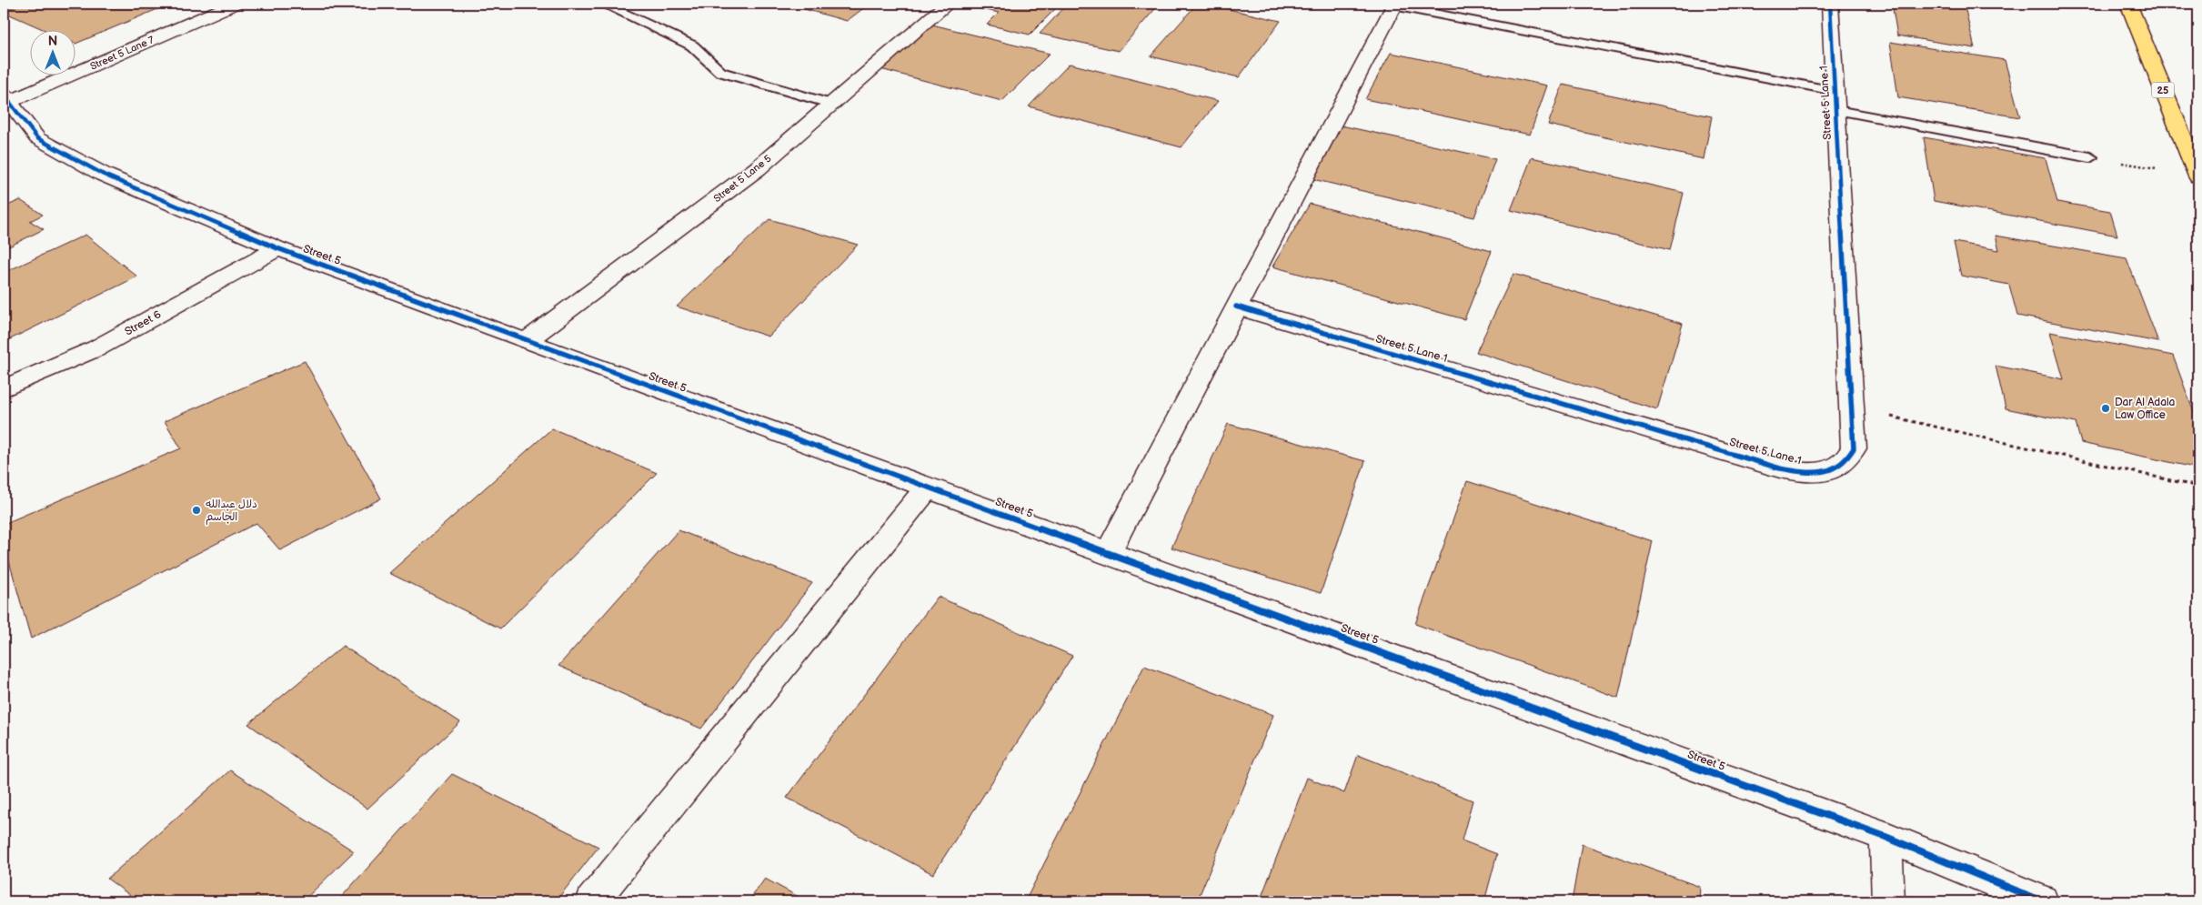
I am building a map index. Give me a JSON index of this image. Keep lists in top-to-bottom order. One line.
{"streets":{"main road":["25"],"street":["Street 5 Lane 7","Street 5 Lane 1","Street 5 Lane 5","Street 5","Street 6"]},"crossings":[["Street 5 Lane 7","Street 5"],["Street 5 Lane 5","Street 5"],["Street 5","Street 6"]],"places":["Dar Al Adala Law Office","دلال عبدالله الجاسم"],"north":"top"}
